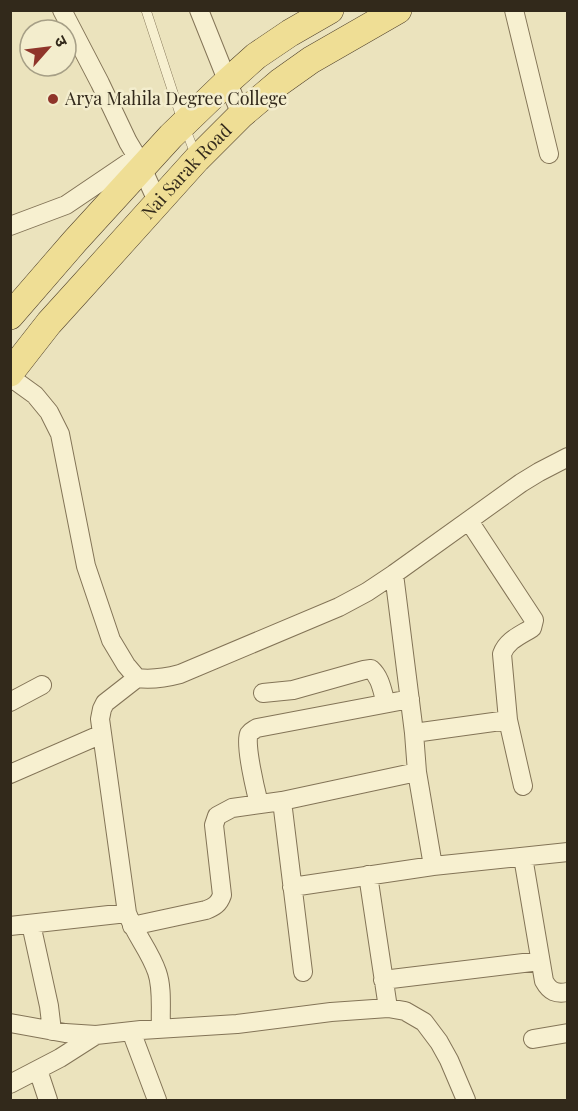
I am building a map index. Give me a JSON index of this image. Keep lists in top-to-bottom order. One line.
{"streets":{"main road":["Nai Sarak Road"]},"places":["Arya Mahila Degree College"],"north":"top right"}
